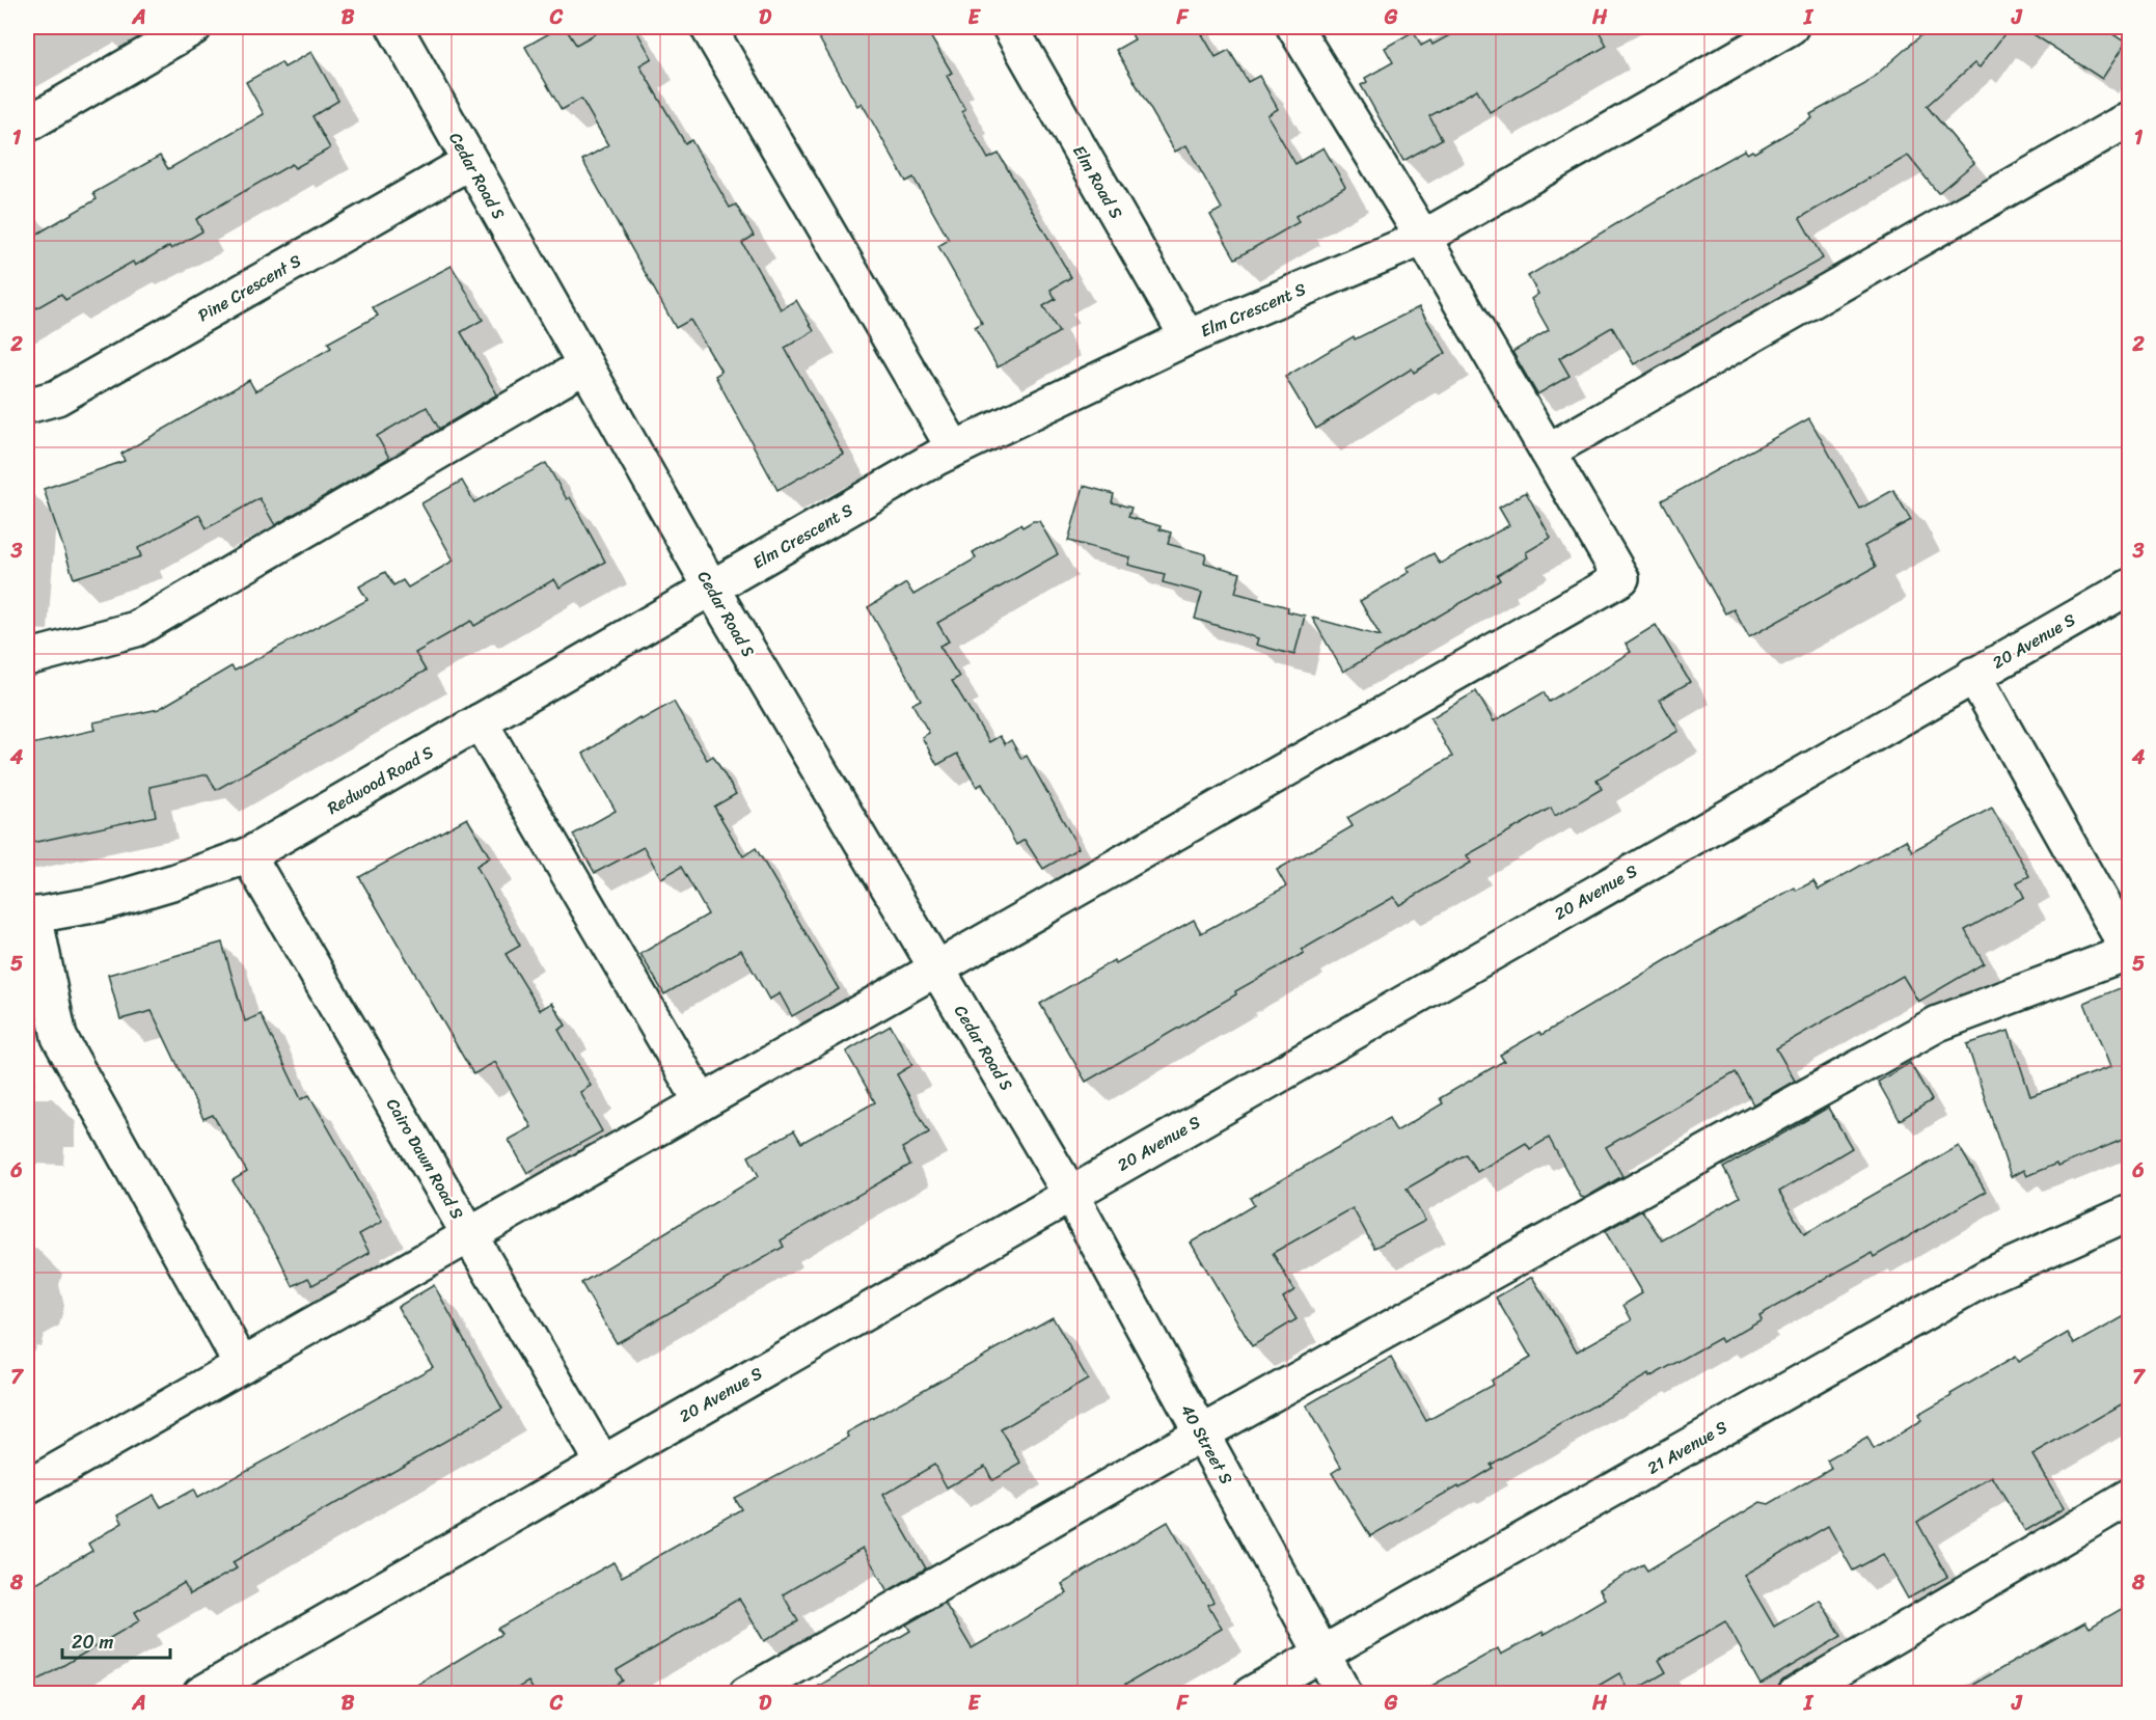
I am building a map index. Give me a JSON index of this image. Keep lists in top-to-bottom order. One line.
{"streets":{"street":["Cedar Road S","Elm Road S","Pine Crescent S","Elm Crescent S","20 Avenue S","Redwood Road S","Cairo Dawn Road S","40 Street S","21 Avenue S"]},"crossings":[["Cedar Road S","Pine Crescent S"],["Cedar Road S","Elm Crescent S"],["Cedar Road S","20 Avenue S"],["Cedar Road S","Redwood Road S"],["Cedar Road S","40 Street S"],["Elm Road S","Elm Crescent S"],["Elm Crescent S","Redwood Road S"],["20 Avenue S","Cairo Dawn Road S"],["20 Avenue S","40 Street S"],["Redwood Road S","Cairo Dawn Road S"],["40 Street S","21 Avenue S"]],"scale_bar":"20 m","grid":{"columns":["A","B","C","D","E","F","G","H","I","J"],"rows":["1","2","3","4","5","6","7","8"]}}
